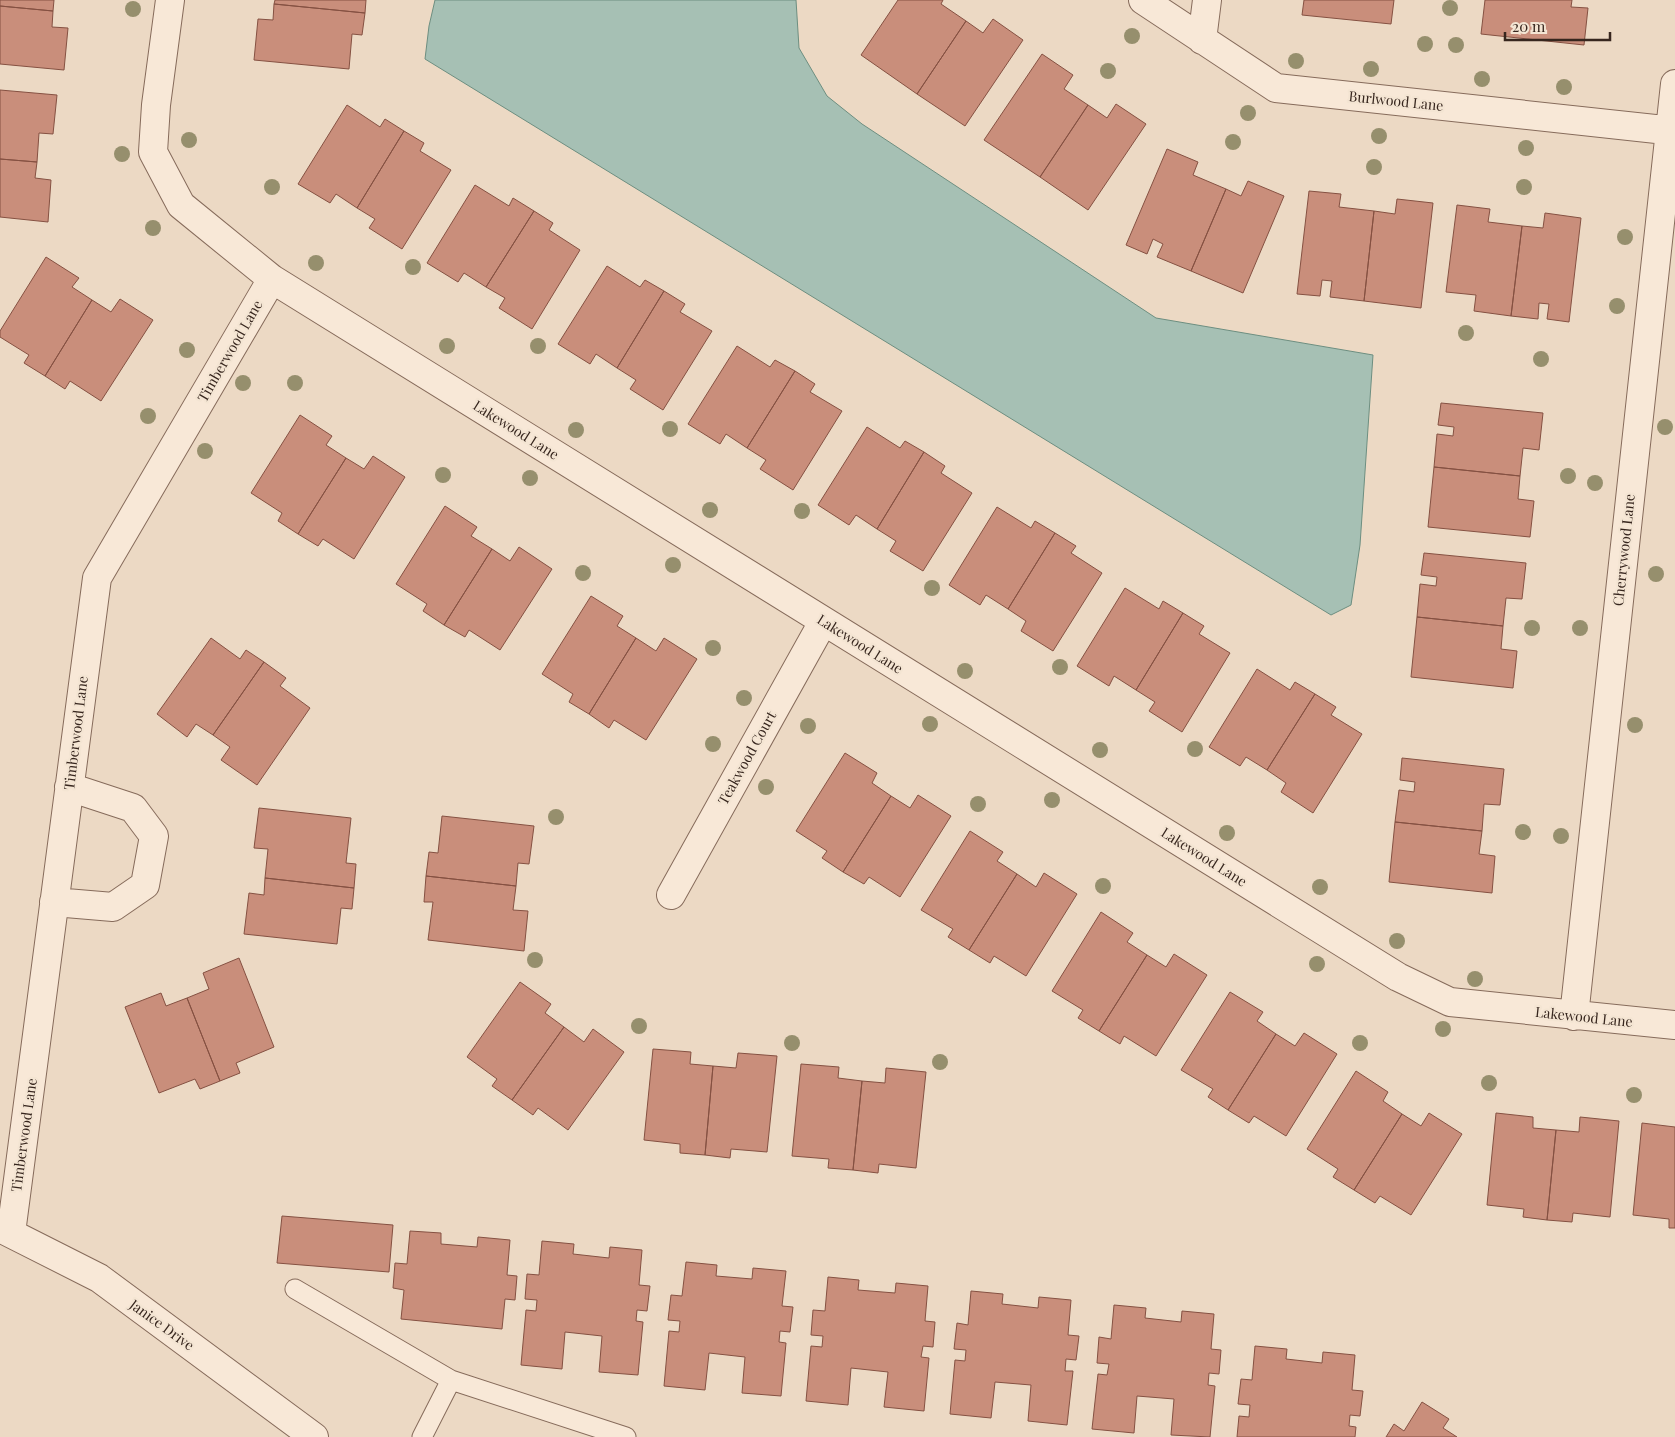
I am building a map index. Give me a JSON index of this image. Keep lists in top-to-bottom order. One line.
{"streets":{"street":["Burlwood Lane","Timberwood Lane","Lakewood Lane","Cherrywood Lane","Teakwood Court","Janice Drive"]},"crossings":[["Burlwood Lane","Cherrywood Lane"],["Timberwood Lane","Lakewood Lane"],["Timberwood Lane","Janice Drive"],["Lakewood Lane","Cherrywood Lane"],["Lakewood Lane","Teakwood Court"]],"scale_bar":"20 m"}
